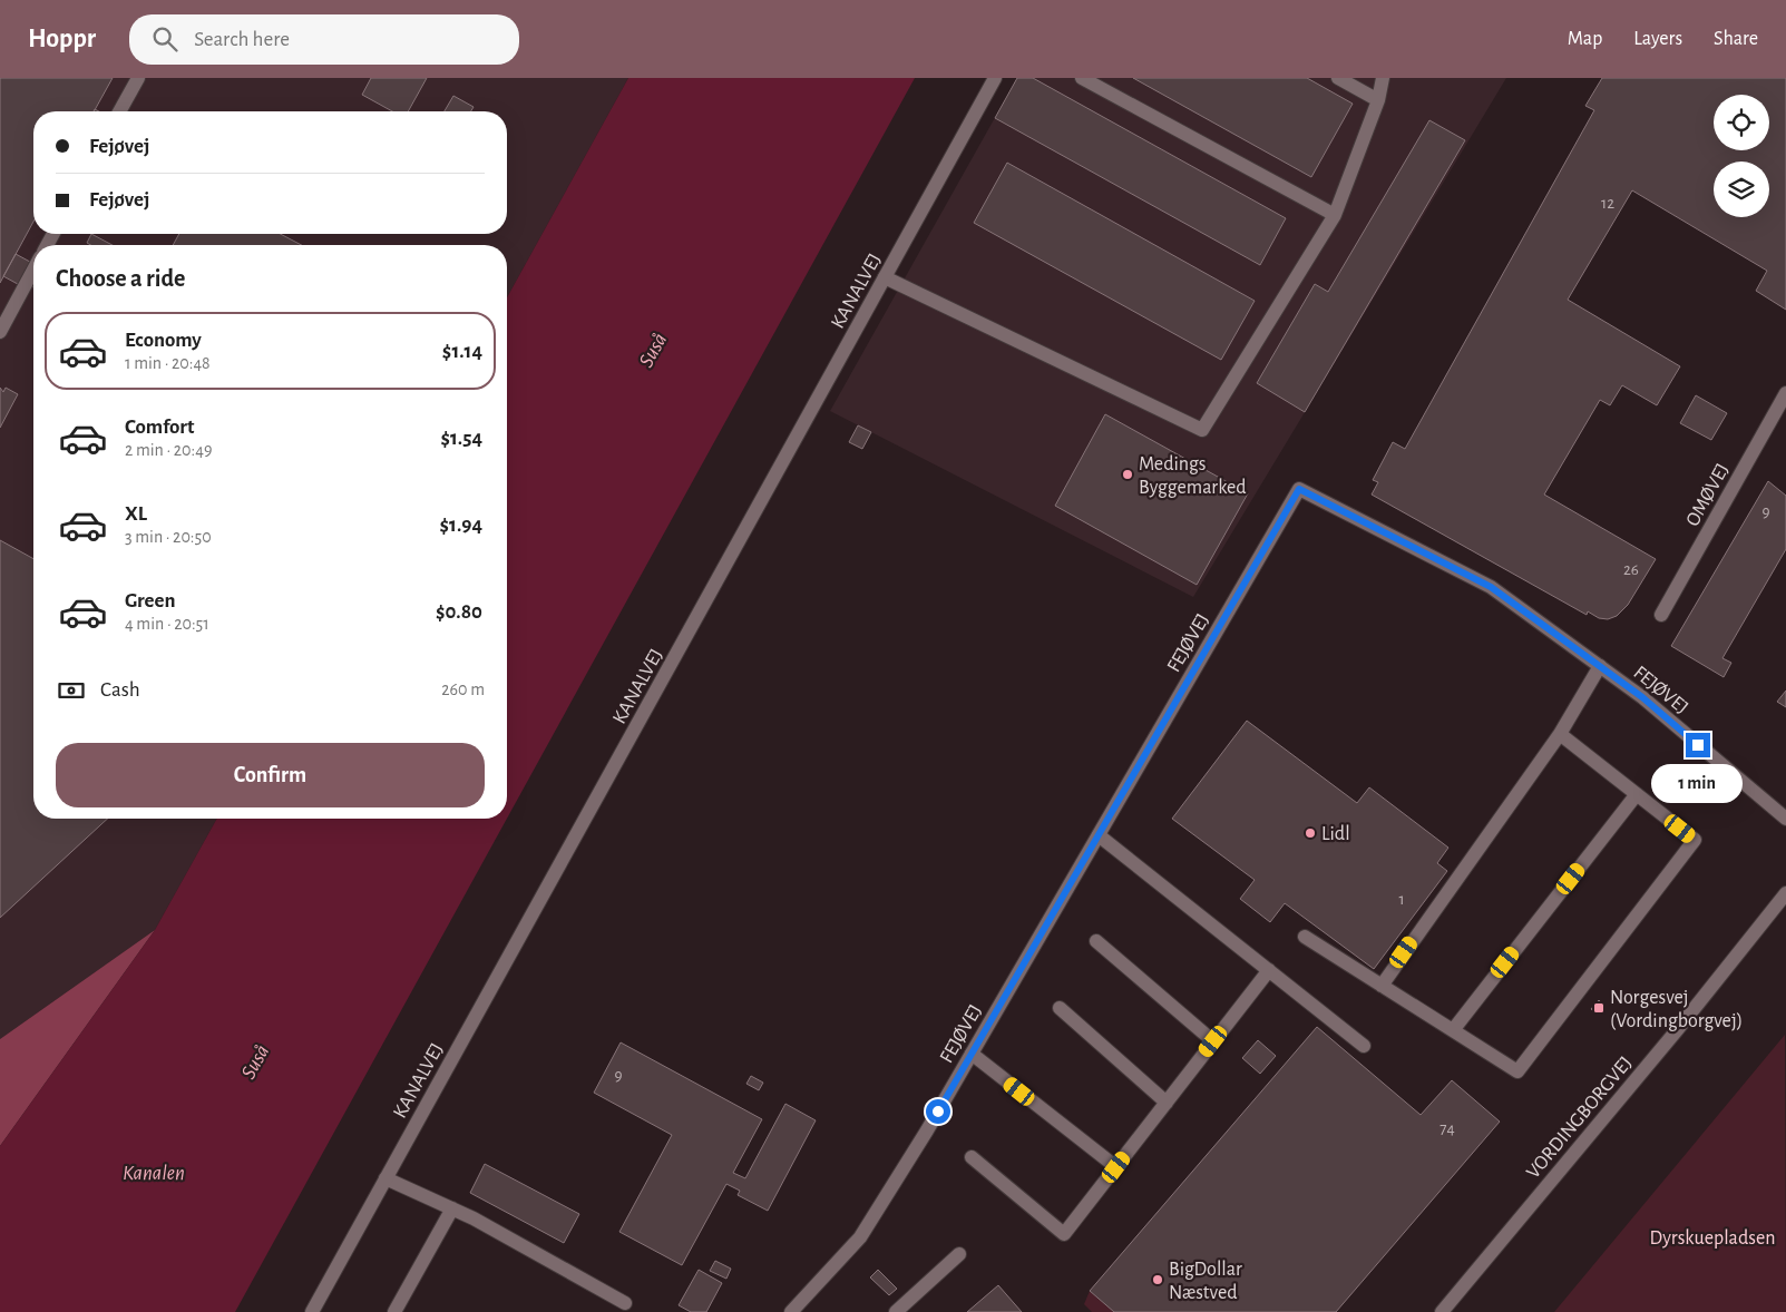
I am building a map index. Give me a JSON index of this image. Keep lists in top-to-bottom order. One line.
{"streets":{"street":["KANALVEJ","OMØVEJ","FEJØVEJ","VORDINGBORGVEJ"]},"water":["Suså","Kanalen"],"parks":["Dyrskuepladsen"],"places":{"other":["Medings Byggemarked","Lidl","BigDollar Næstved"],"transit":["Norgesvej (Vordingborgvej)"]},"house_numbers":["12","9","26","1","9","74"],"page":{"header":"Hoppr","search":"Search here","nav":["Map","Layers","Share"],"banner":["Fejøvej","Fejøvej"],"heading":"Choose a ride","list":[{"name":"Economy","note":"1 min · 20:48","value":"$1.14"},{"name":"Comfort","note":"2 min · 20:49","value":"$1.54"},{"name":"XL","note":"3 min · 20:50","value":"$1.94"},{"name":"Green","note":"4 min · 20:51","value":"$0.80"}],"pay":["Cash","260 m"],"buttons":"Confirm","bubble":"1 min"}}
